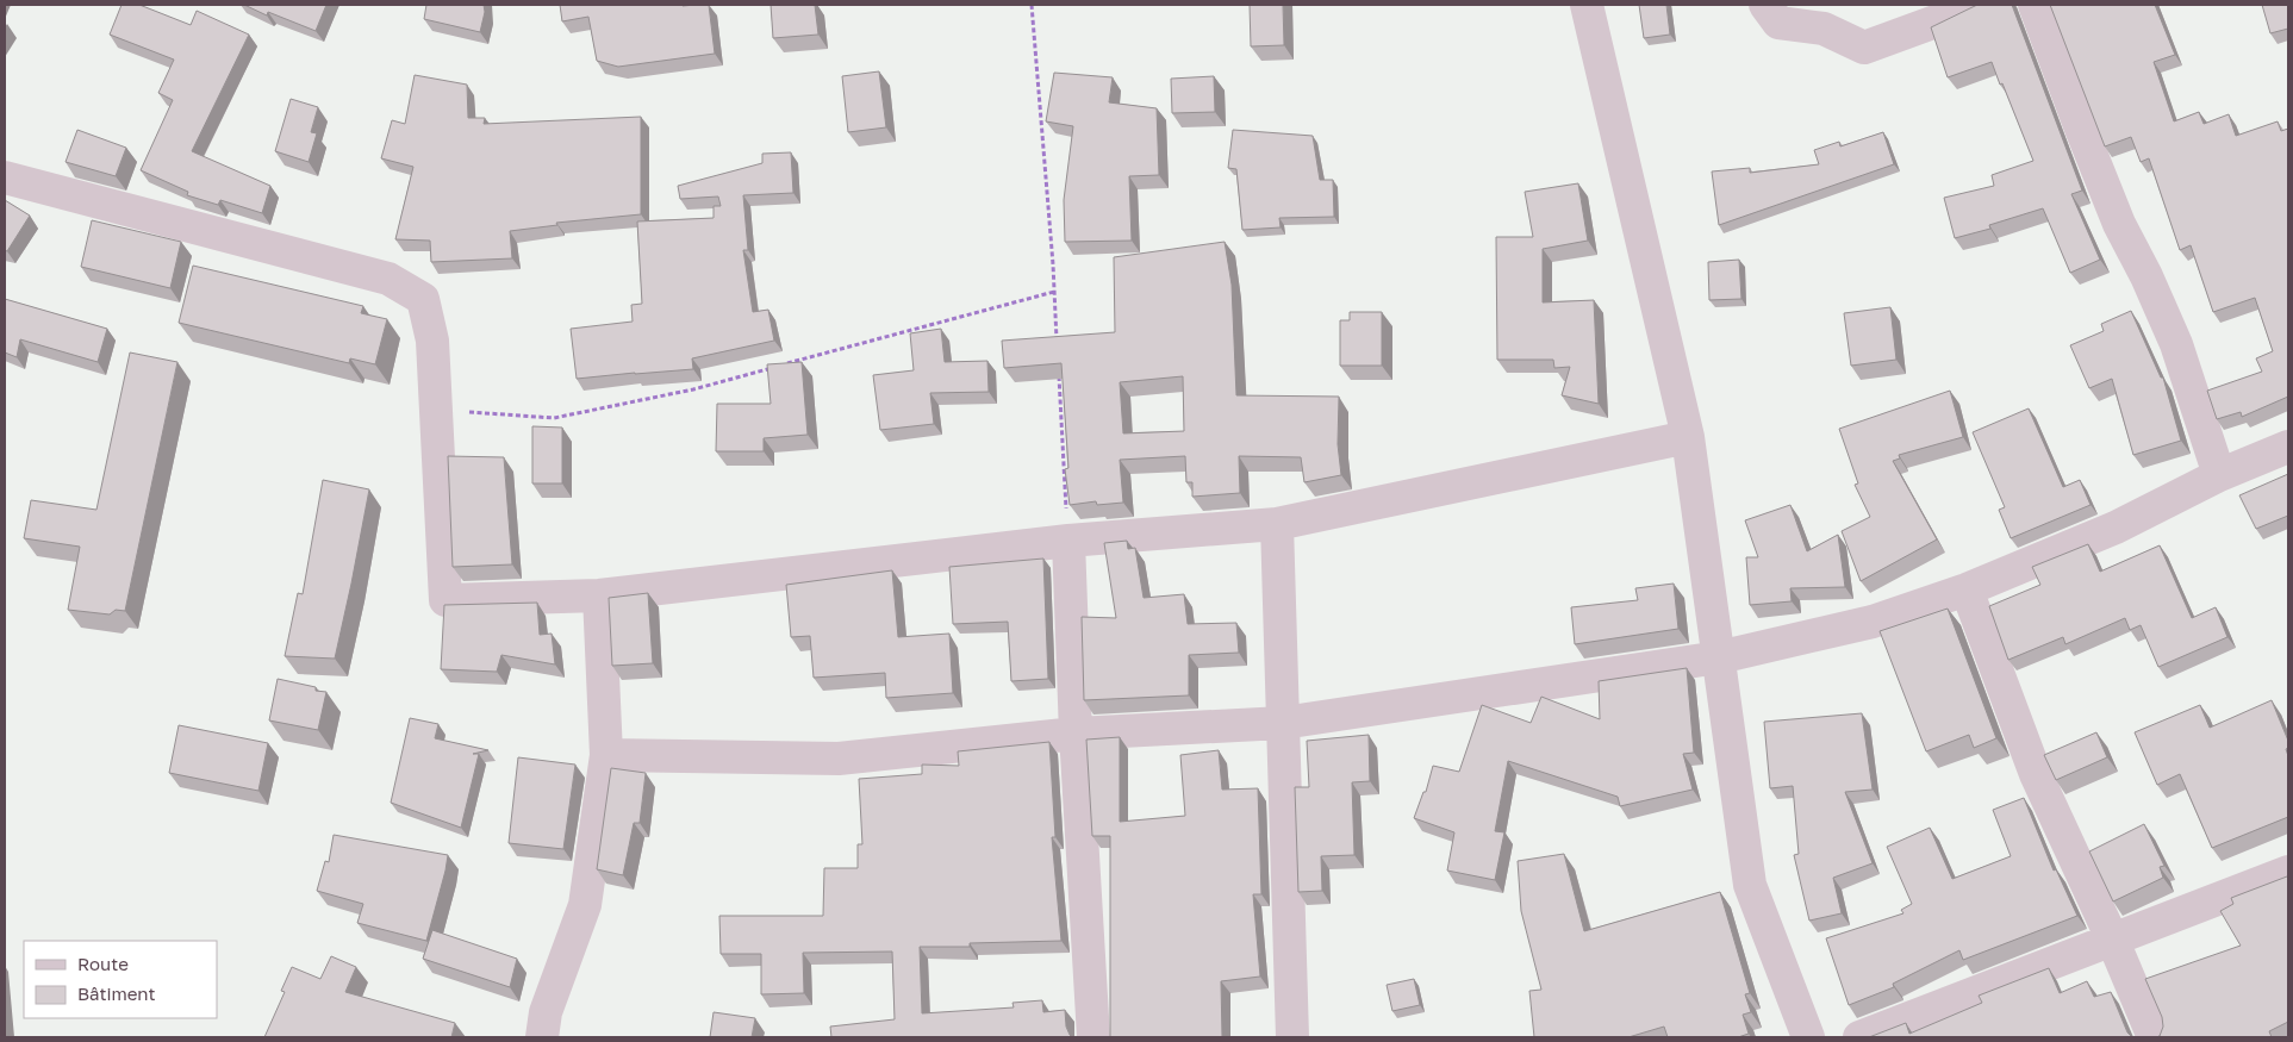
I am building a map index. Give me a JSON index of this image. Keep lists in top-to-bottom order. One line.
{"legend":["Route","Bâtiment"]}
